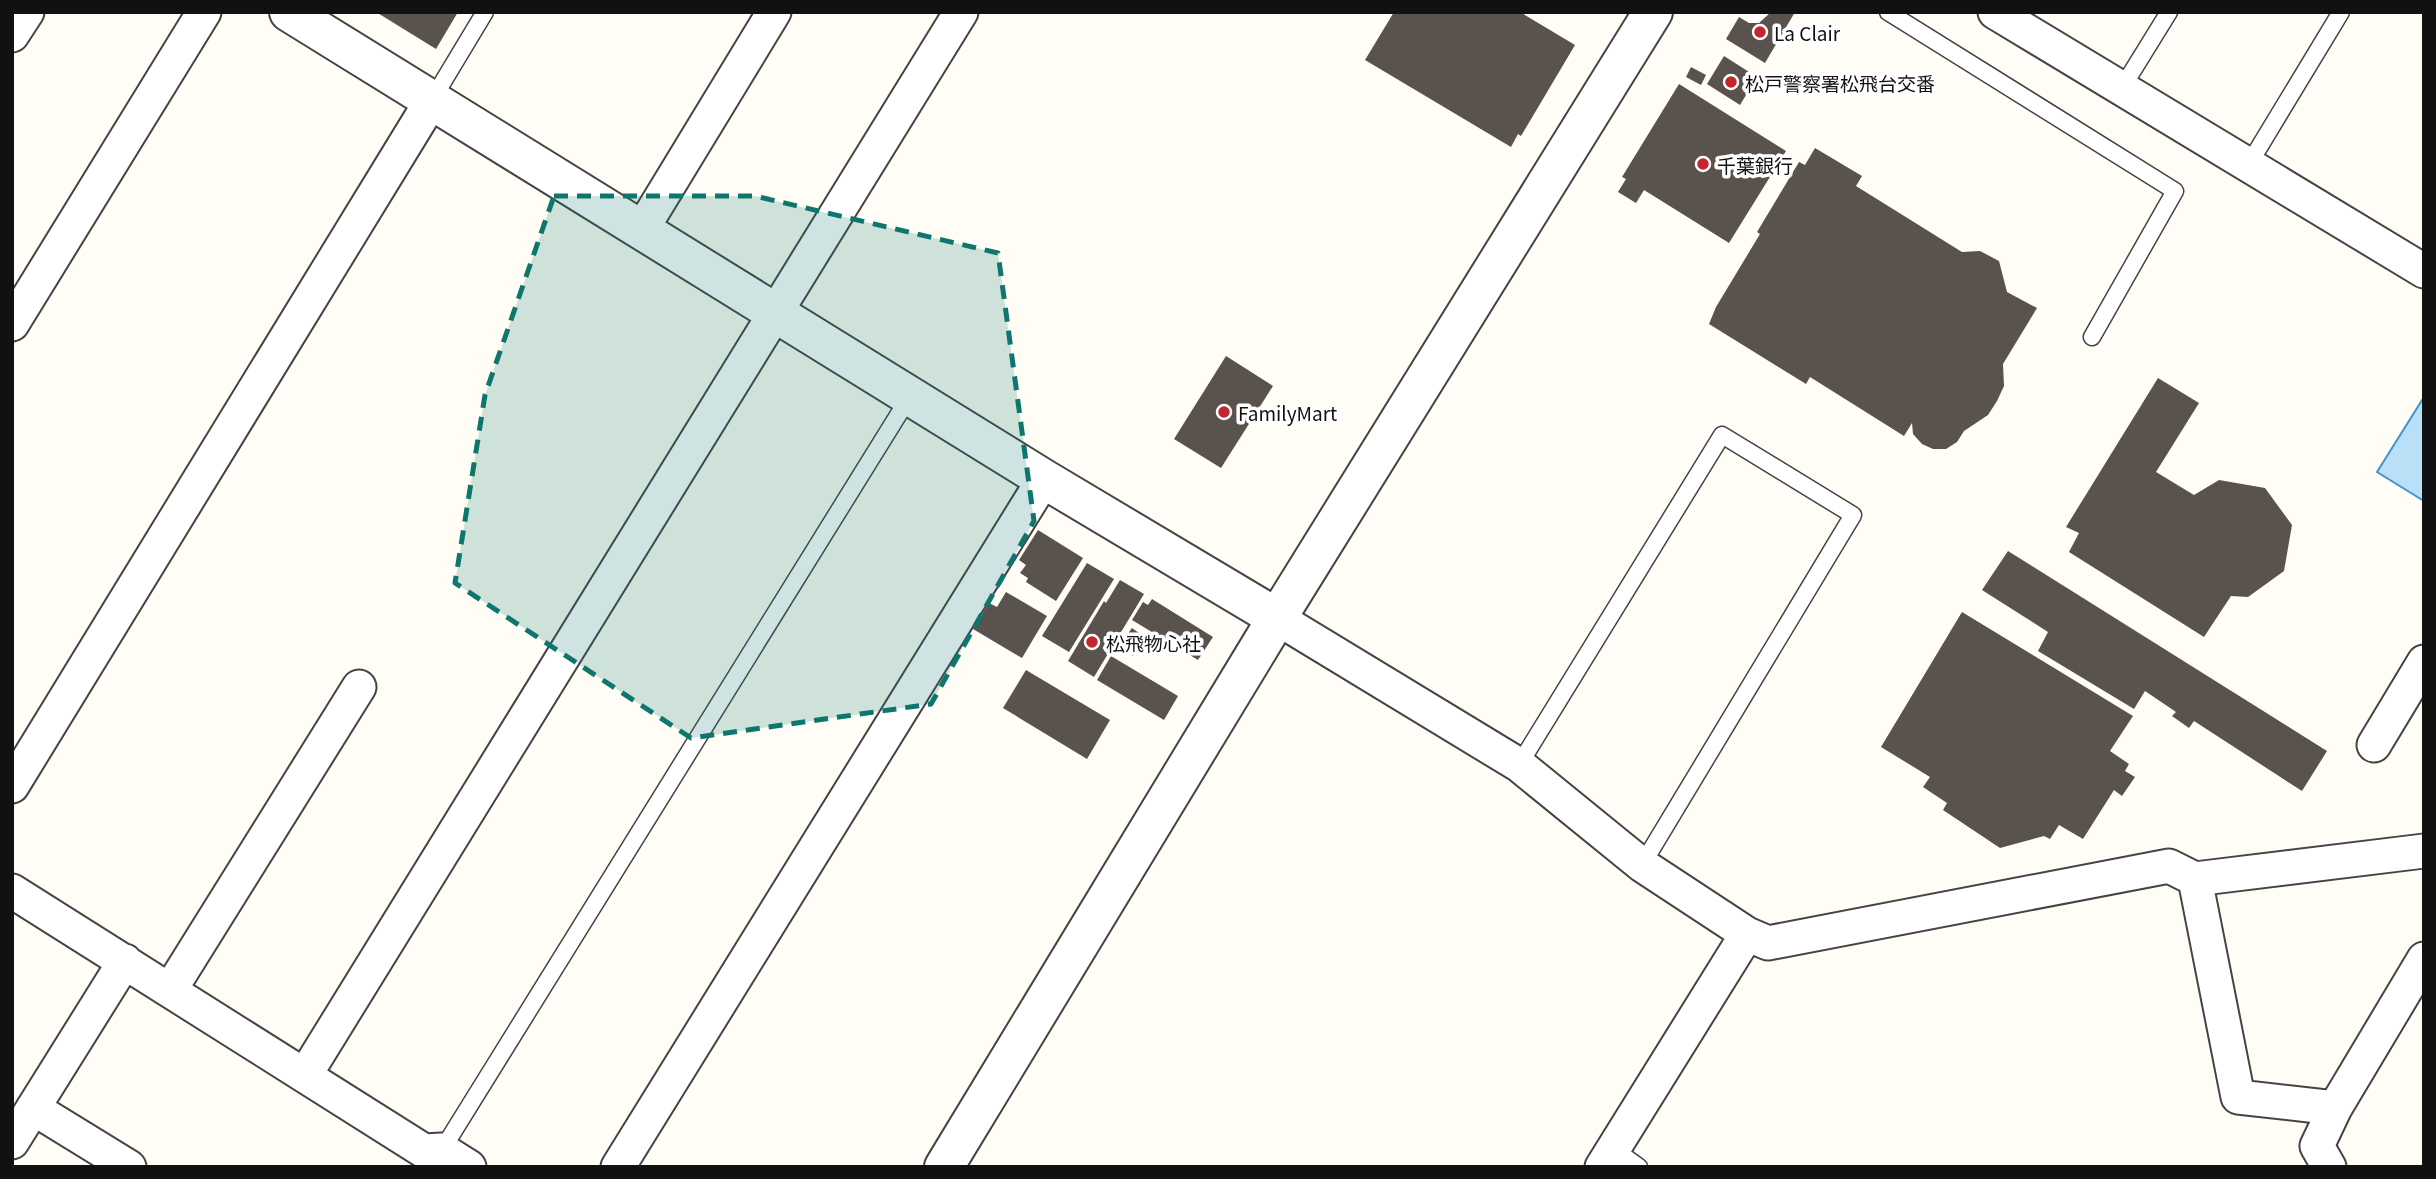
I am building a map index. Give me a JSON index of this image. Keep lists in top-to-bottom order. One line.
{"places":["La Clair","松戸警察署松飛台交番","千葉銀行","FamilyMart","松飛物心社"]}
